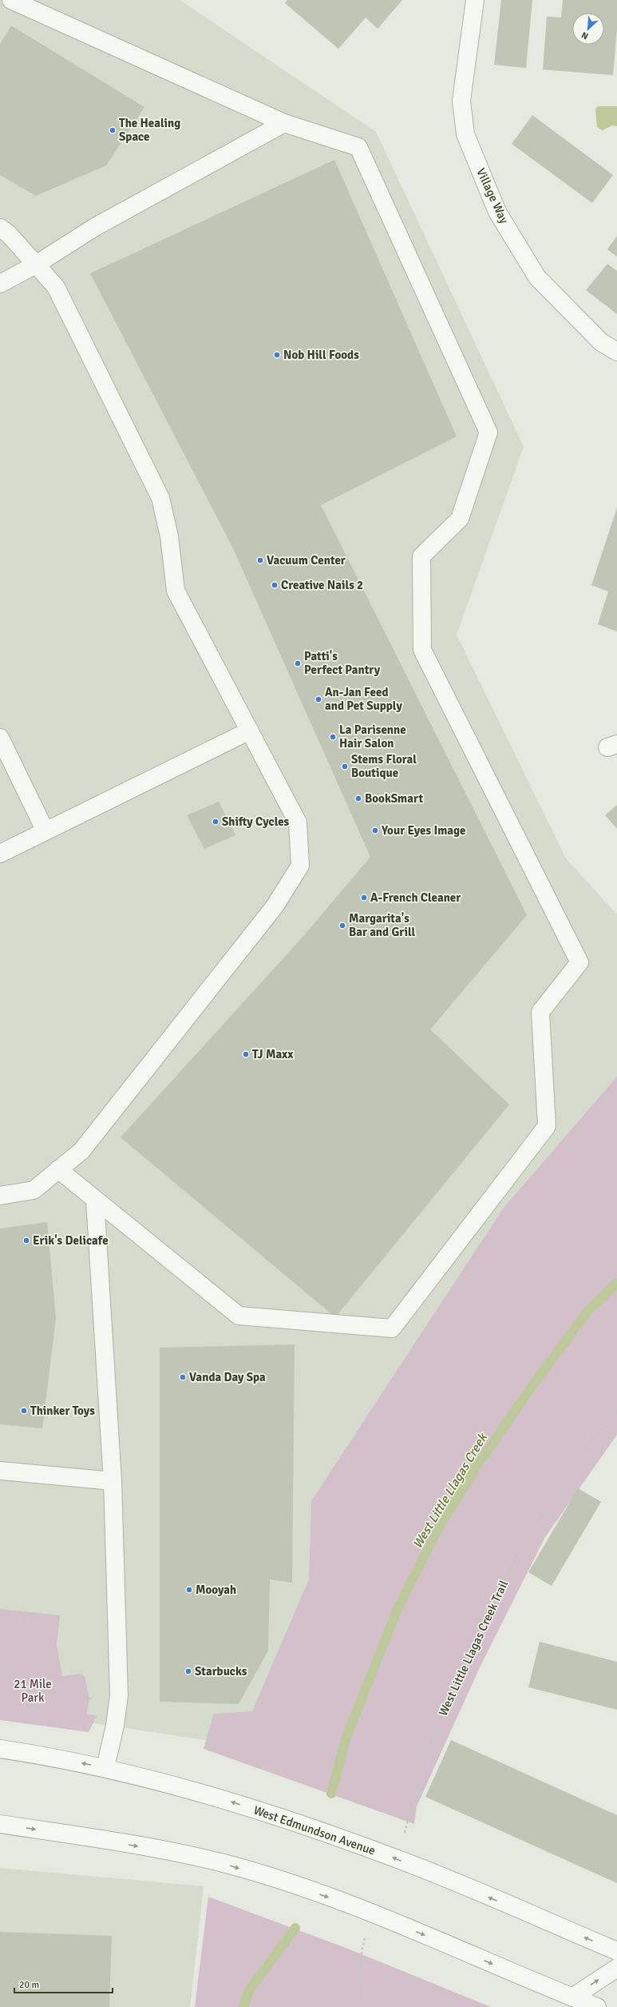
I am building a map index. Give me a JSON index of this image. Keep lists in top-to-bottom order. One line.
{"streets":{"street":["Village Way","West Edmundson Avenue"],"path":["West Little Llagas Creek Trail"]},"water":["West Little Llagas Creek"],"parks":["21 Mile Park"],"places":["The Healing Space","Nob Hill Foods","Vacuum Center","Creative Nails 2","Patti's Perfect Pantry","An-Jan Feed and Pet Supply","La Parisenne Hair Salon","Stems Floral Boutique","BookSmart","Shifty Cycles","Your Eyes Image","A-French Cleaner","Margarita's Bar and Grill","TJ Maxx","Erik's Delicafe","Vanda Day Spa","Thinker Toys","Mooyah","Starbucks"],"scale_bar":"20 m","north":"bottom left"}
